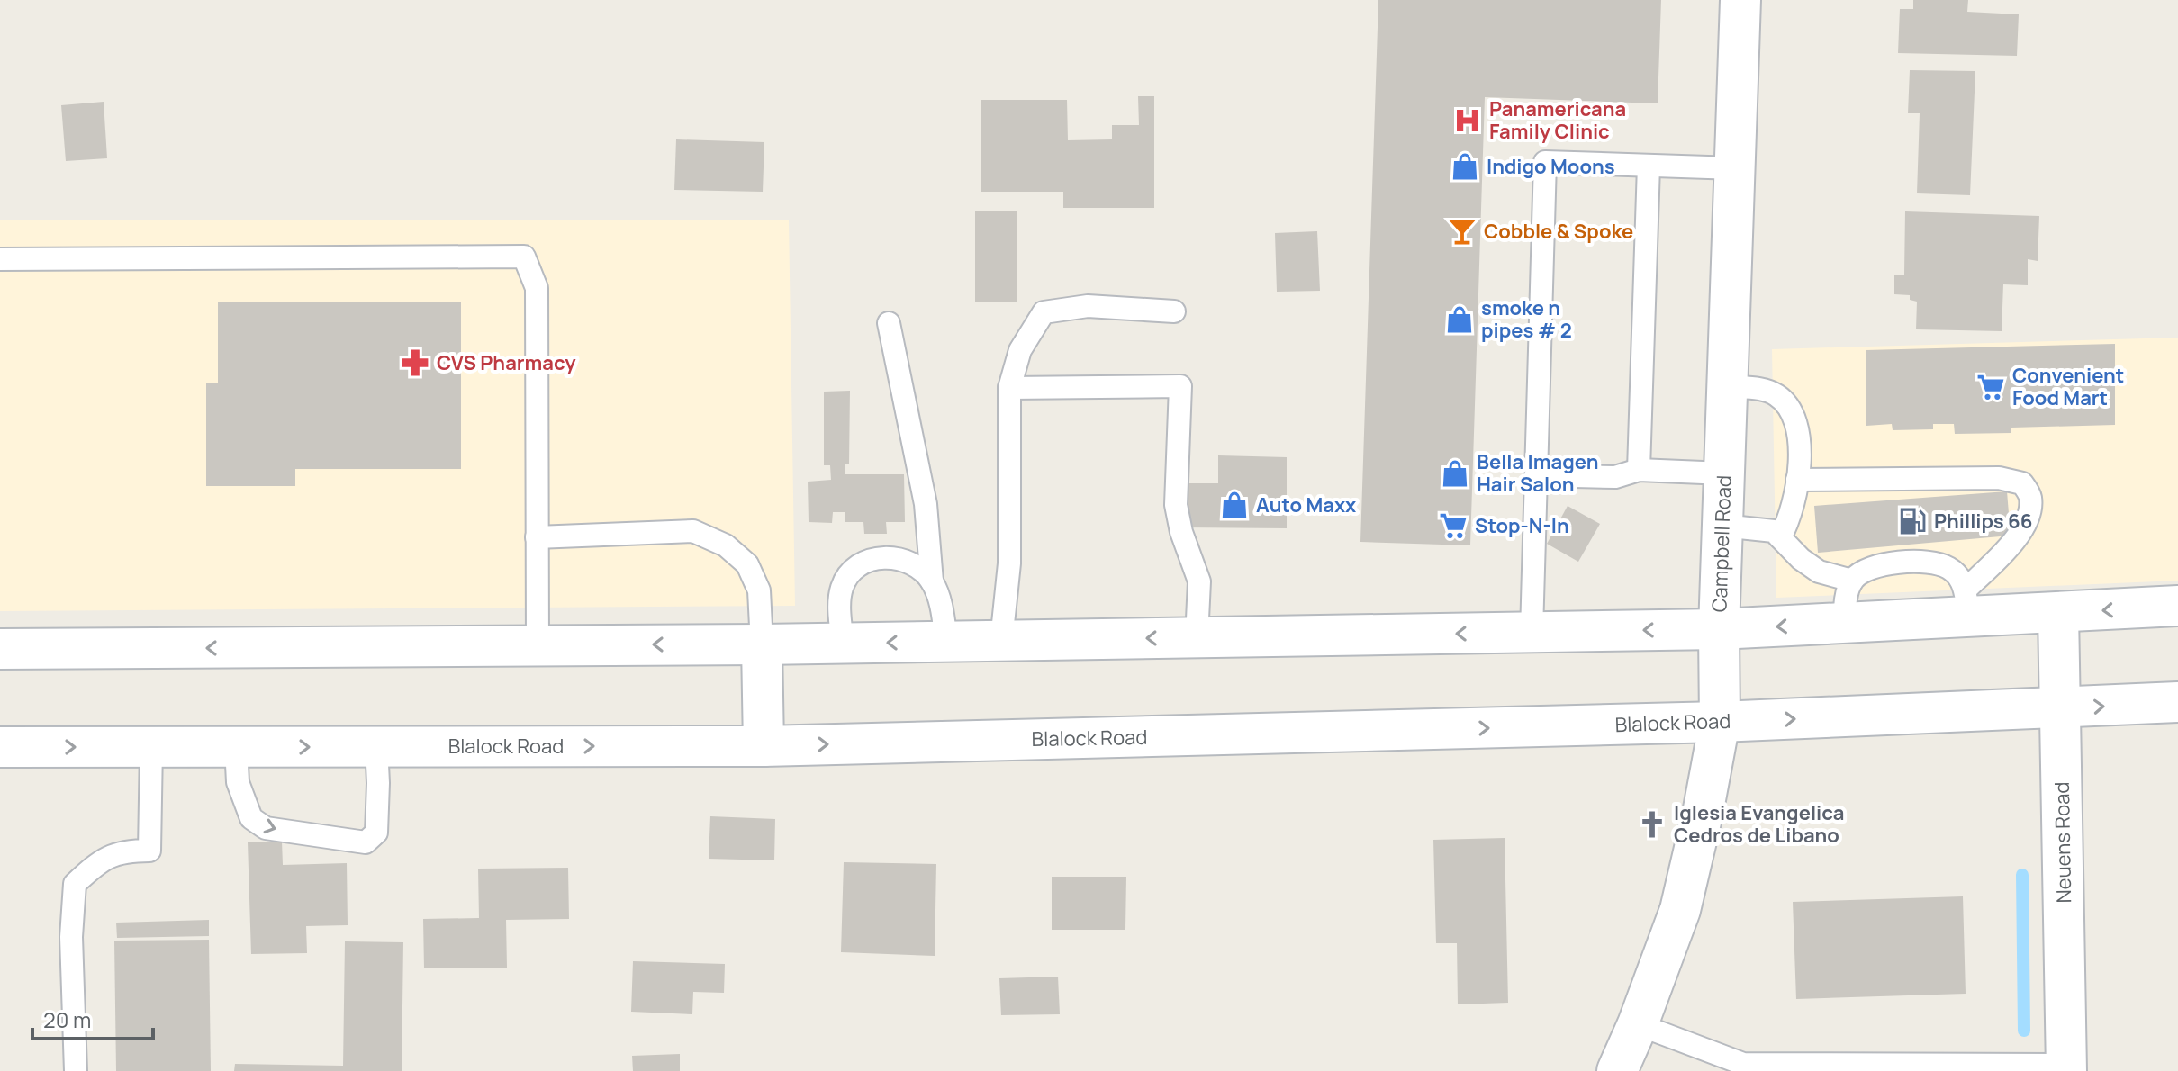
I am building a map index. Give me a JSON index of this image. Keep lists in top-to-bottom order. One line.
{"streets":{"main road":["Campbell Road","Blalock Road","Neuens Road"]},"crossings":[["Campbell Road","Blalock Road"],["Blalock Road","Neuens Road"]],"places":{"hospital":["Panamericana Family Clinic"],"shop":["Indigo Moons","smoke n pipes # 2","Bella Imagen Hair Salon","Auto Maxx"],"bar":["Cobble & Spoke"],"pharmacy":["CVS Pharmacy"],"supermarket":["Convenient Food Mart","Stop-N-In"],"fuel station":["Phillips 66"],"church":["Iglesia Evangelica Cedros de Libano"]},"scale_bar":"20 m"}
